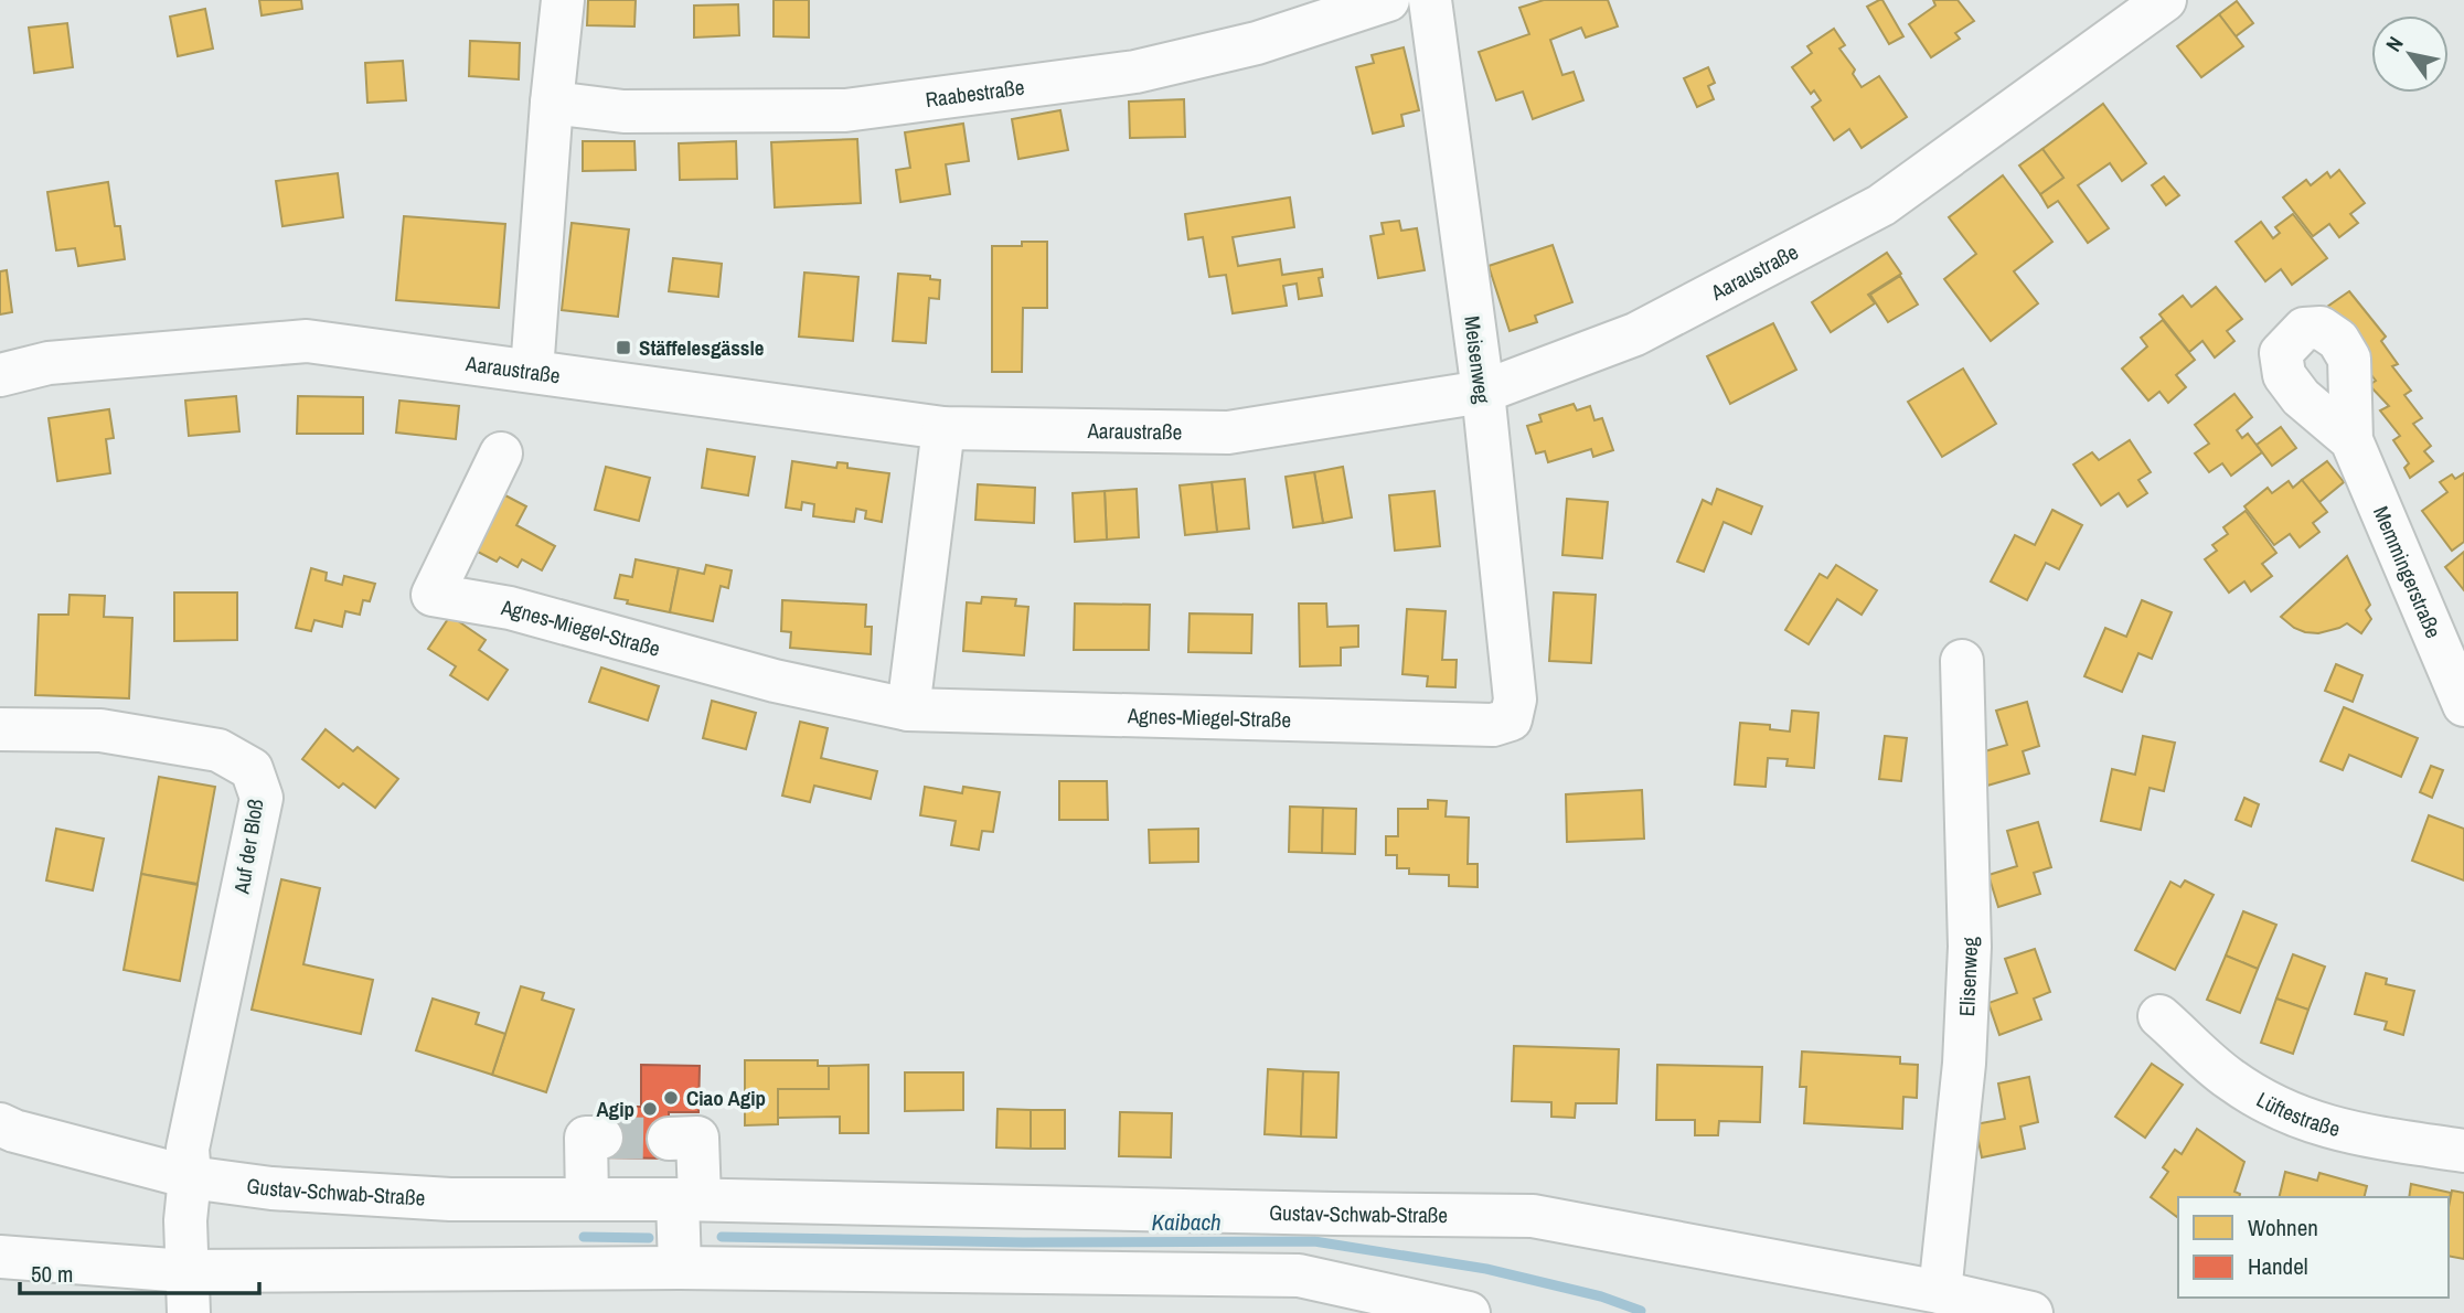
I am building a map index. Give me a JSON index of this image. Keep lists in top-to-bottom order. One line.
{"streets":{"street":["Raabestraße","Aaraustraße","Meisenweg","Memmingerstraße","Agnes-Miegel-Straße","Auf der Bloß","Elisenweg","Lüftestraße","Gustav-Schwab-Straße"]},"crossings":[["Aaraustraße","Meisenweg"],["Meisenweg","Agnes-Miegel-Straße"],["Auf der Bloß","Gustav-Schwab-Straße"],["Elisenweg","Gustav-Schwab-Straße"]],"water":["Kaibach"],"places":{"transit":["Stäffelesgässle"],"other":["Ciao Agip","Agip"]},"legend":["Wohnen","Handel"],"scale_bar":"50 m","north":"top left"}
